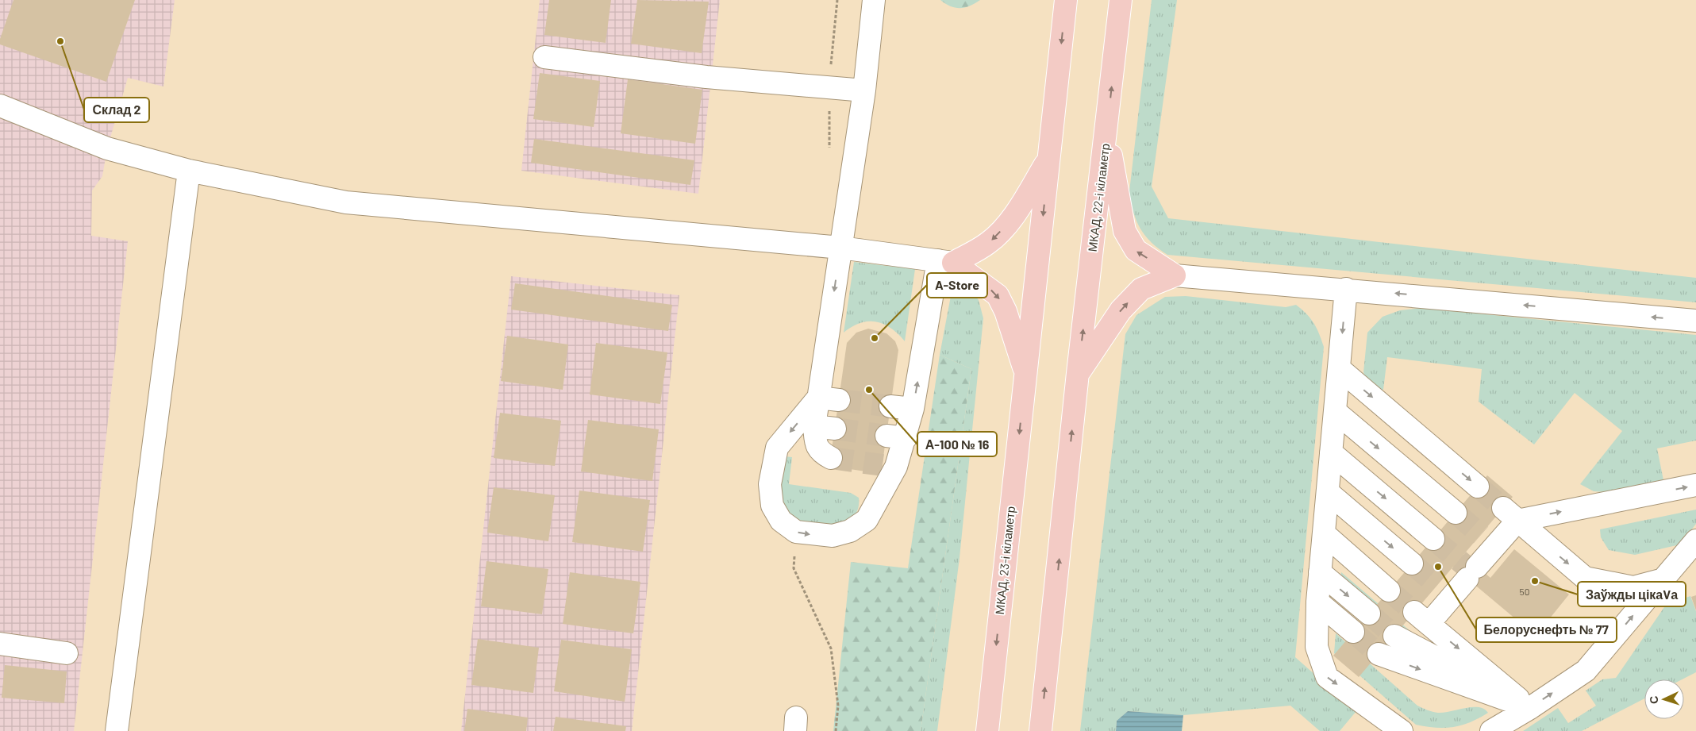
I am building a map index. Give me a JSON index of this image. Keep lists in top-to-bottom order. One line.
{"streets":{"highway":["МКАД, 22-і кіламетр","МКАД, 23-і кіламетр"]},"one_way":["МКАД, 23-і кіламетр"],"places":["Склад 2","A-Store","А-100 № 16","Белоруснефть № 77","Заўжды цікаVа"],"house_numbers":["50"],"north":"left"}
